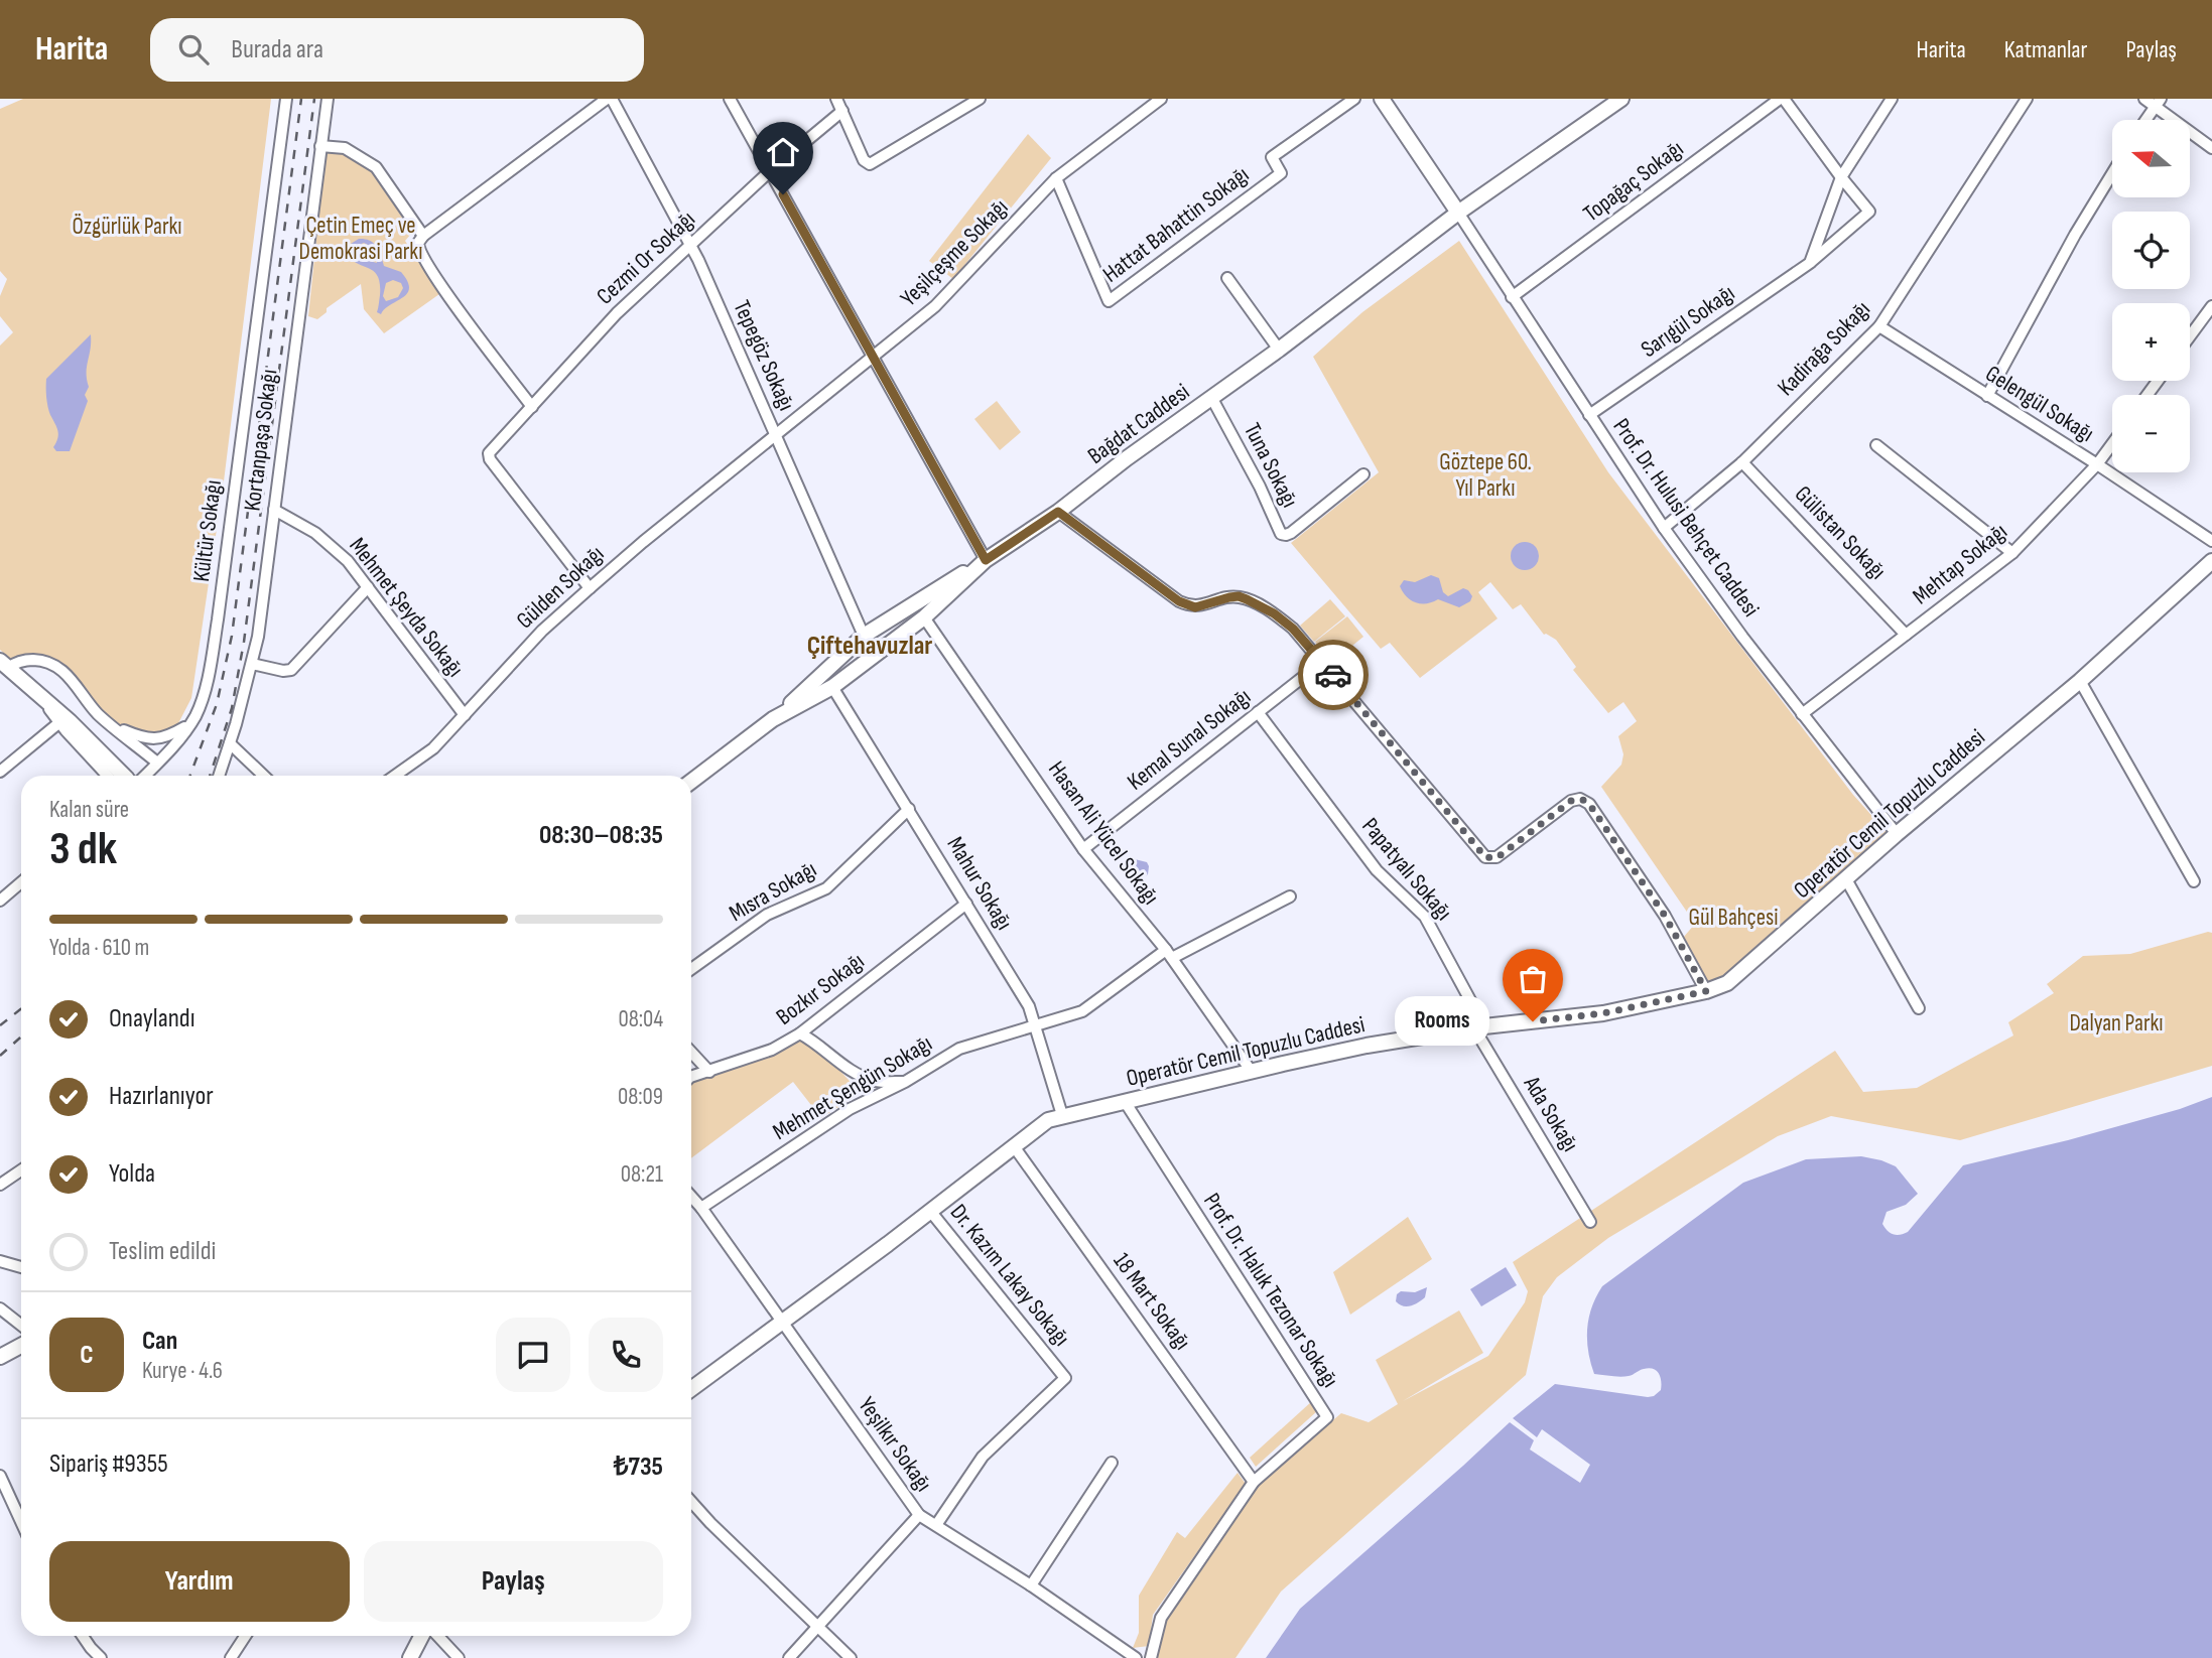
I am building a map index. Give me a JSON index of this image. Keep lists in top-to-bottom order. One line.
{"streets":{"main road":["Bağdat Caddesi","Operatör Cemil Topuzlu Caddesi"],"street":["Topağaç Sokağı","Hattat Bahattin Sokağı","Yeşilçeşme Sokağı","Cezmi Or Sokağı","Sarıgül Sokağı","Kadirağa Sokağı","Tepegöz Sokağı","Gelengül Sokağı","Kortanpaşa Sokağı","Tuna Sokağı","Prof. Dr. Hulusi Behçet Caddesi","Kültür Sokağı","Gülistan Sokağı","Mehtap Sokağı","Gülden Sokağı","Mehmet Şeyda Sokağı","Kemal Sunal Sokağı","Hasan Ali Yücel Sokağı","Papatyalı Sokağı","Mahur Sokağı","Mısra Sokağı","Bozkır Sokağı","Mehmet Şengün Sokağı","Ada Sokağı","Dr. Kazım Lakay Sokağı","Prof. Dr. Haluk Tezonar Sokağı","18 Mart Sokağı","Yeşilkır Sokağı"]},"crossings":[["Topağaç Sokağı","Prof. Dr. Hulusi Behçet Caddesi"],["Hattat Bahattin Sokağı","Yeşilçeşme Sokağı"],["Yeşilçeşme Sokağı","Tepegöz Sokağı"],["Yeşilçeşme Sokağı","Gülden Sokağı"],["Cezmi Or Sokağı","Tepegöz Sokağı"],["Cezmi Or Sokağı","Gülden Sokağı"],["Sarıgül Sokağı","Prof. Dr. Hulusi Behçet Caddesi"],["Kadirağa Sokağı","Gelengül Sokağı"],["Kadirağa Sokağı","Prof. Dr. Hulusi Behçet Caddesi"],["Kadirağa Sokağı","Gülistan Sokağı"],["Tepegöz Sokağı","Gülden Sokağı"],["Gelengül Sokağı","Mehtap Sokağı"],["Bağdat Caddesi","Tuna Sokağı"],["Bağdat Caddesi","Prof. Dr. Hulusi Behçet Caddesi"],["Bağdat Caddesi","Hasan Ali Yücel Sokağı"],["Bağdat Caddesi","Mahur Sokağı"],["Kortanpaşa Sokağı","Mehmet Şeyda Sokağı"],["Prof. Dr. Hulusi Behçet Caddesi","Mehtap Sokağı"],["Prof. Dr. Hulusi Behçet Caddesi","Operatör Cemil Topuzlu Caddesi"],["Gülistan Sokağı","Mehtap Sokağı"],["Gülden Sokağı","Mehmet Şeyda Sokağı"],["Kemal Sunal Sokağı","Hasan Ali Yücel Sokağı"],["Kemal Sunal Sokağı","Papatyalı Sokağı"],["Operatör Cemil Topuzlu Caddesi","Hasan Ali Yücel Sokağı"],["Operatör Cemil Topuzlu Caddesi","Papatyalı Sokağı"],["Operatör Cemil Topuzlu Caddesi","Mahur Sokağı"],["Operatör Cemil Topuzlu Caddesi","Ada Sokağı"],["Operatör Cemil Topuzlu Caddesi","Dr. Kazım Lakay Sokağı"],["Operatör Cemil Topuzlu Caddesi","Prof. Dr. Haluk Tezonar Sokağı"],["Operatör Cemil Topuzlu Caddesi","18 Mart Sokağı"],["Operatör Cemil Topuzlu Caddesi","Yeşilkır Sokağı"],["Hasan Ali Yücel Sokağı","Mehmet Şengün Sokağı"],["Papatyalı Sokağı","Ada Sokağı"],["Mahur Sokağı","Mısra Sokağı"],["Mahur Sokağı","Bozkır Sokağı"],["Mahur Sokağı","Mehmet Şengün Sokağı"],["Mehmet Şengün Sokağı","Yeşilkır Sokağı"],["Dr. Kazım Lakay Sokağı","Yeşilkır Sokağı"],["Prof. Dr. Haluk Tezonar Sokağı","18 Mart Sokağı"]],"districts":["Çiftehavuzlar"],"parks":["Çetin Emeç ve Demokrasi Parkı","Özgürlük Parkı","Göztepe 60. Yıl Parkı","Gül Bahçesi","Dalyan Parkı"],"places":["Rooms"],"north":"left","page":{"header":"Harita","search":"Burada ara","nav":["Harita","Katmanlar","Paylaş"],"map_buttons":["+","−"],"heading":["3 dk","Kalan süre","08:30–08:35"],"panel":["Can","Kurye · 4.6","Sipariş #9355","₺735"],"bar":"Yolda · 610 m","list":[["Onaylandı","08:04"],["Hazırlanıyor","08:09"],["Yolda","08:21"],"Teslim edildi"],"bubble":"Rooms","round":"C","buttons":["Yardım","Paylaş"]}}
